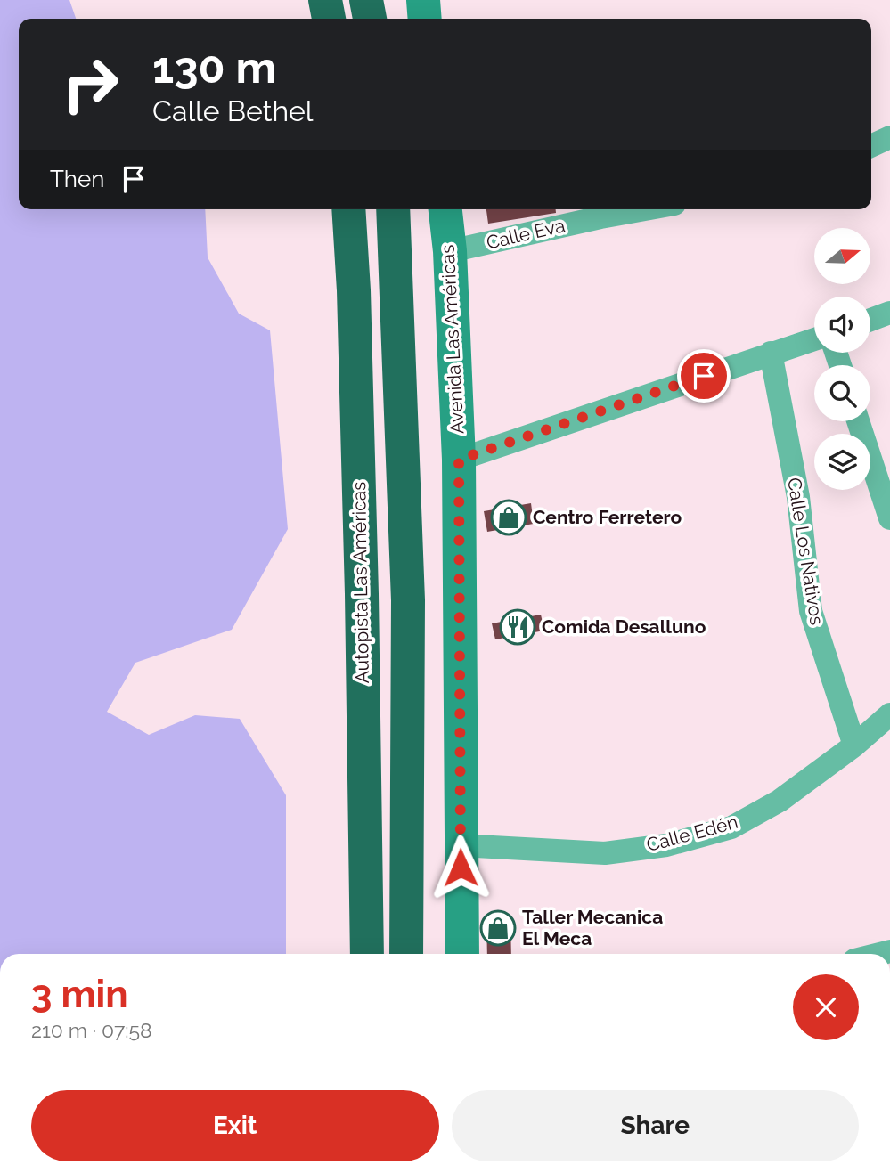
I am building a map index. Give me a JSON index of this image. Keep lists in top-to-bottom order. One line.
{"streets":{"highway":["Autopista Las Américas"],"main road":["Avenida Las Américas"],"street":["Calle Eva","Calle Los Nativos","Calle Edén"]},"crossings":[["Calle Eva","Avenida Las Américas"],["Avenida Las Américas","Calle Edén"],["Calle Los Nativos","Calle Edén"]],"places":{"shop":["Centro Ferretero","Taller Mecanica El Meca"],"restaurant":["Comida Desalluno"]},"north":"right","page":{"turn":["130 m","Calle Bethel"],"then":"Then","heading":["3 min","210 m · 07:58"],"buttons":["Exit","Share"]}}
